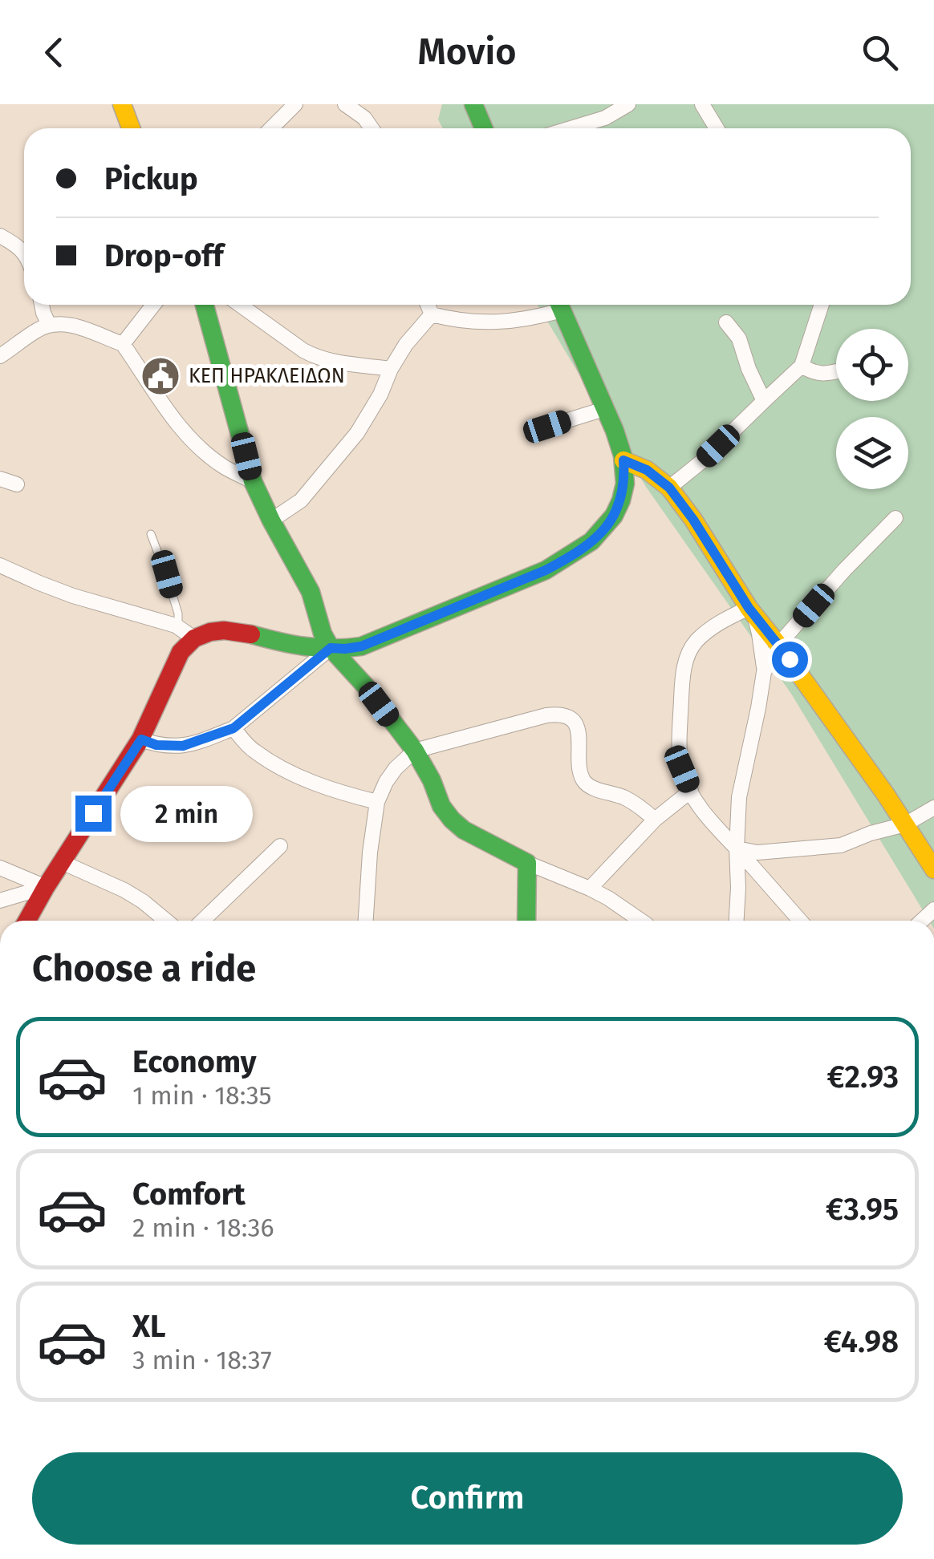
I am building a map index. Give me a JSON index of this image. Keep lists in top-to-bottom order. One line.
{"places":{"public building":["ΚΕΠ ΗΡΑΚΛΕΙΔΩΝ"]},"page":{"header":"Movio","banner":["Pickup","Drop-off"],"bubble":"2 min","heading":"Choose a ride","list":[{"name":"Economy","note":"1 min · 18:35","value":"€2.93"},{"name":"Comfort","note":"2 min · 18:36","value":"€3.95"},{"name":"XL","note":"3 min · 18:37","value":"€4.98"}],"buttons":"Confirm"}}
